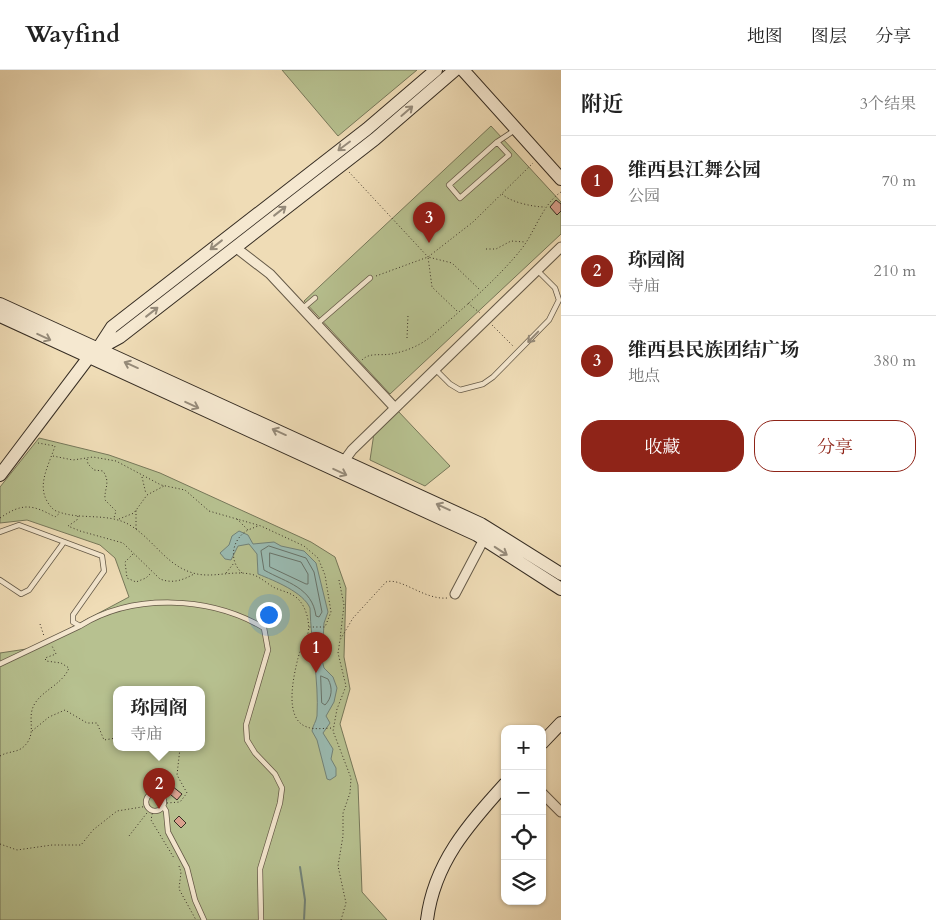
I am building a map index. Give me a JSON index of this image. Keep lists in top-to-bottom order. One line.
{"page":{"header":"Wayfind","nav":["地图","图层","分享"],"heading":["附近","3个结果"],"list":[{"mark":"1","name":"维西县江舞公园","note":"公园","value":"70 m"},{"mark":"2","name":"珎园阁","note":"寺庙","value":"210 m"},{"mark":"3","name":"维西县民族团结广场","note":"地点","value":"380 m"}],"pins":["3","1","2"],"buttons":["收藏","分享"],"popup":["珎园阁","寺庙"],"map_buttons":["+","−"]}}
